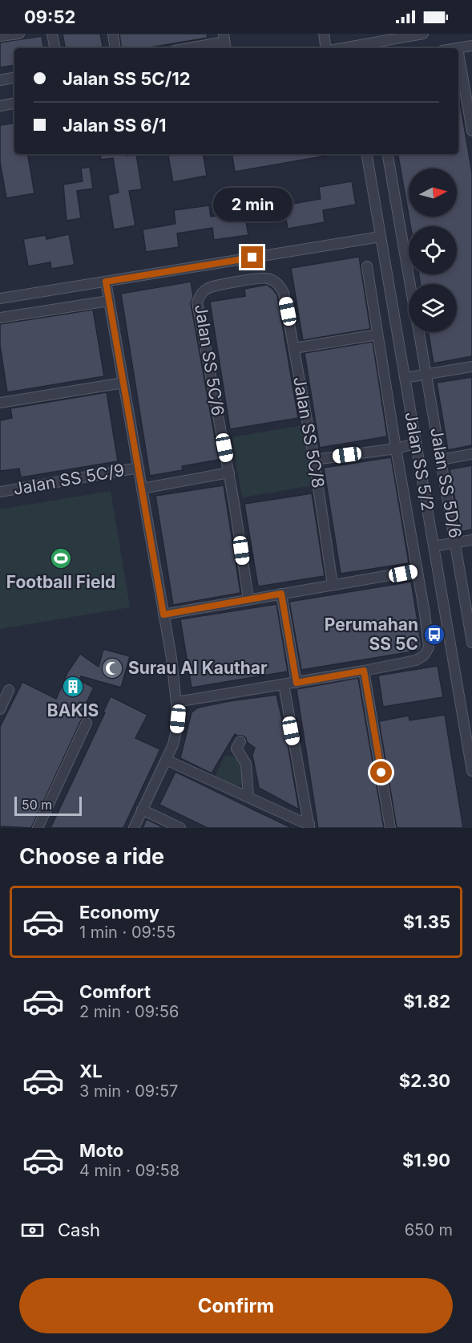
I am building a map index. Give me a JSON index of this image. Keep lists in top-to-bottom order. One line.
{"streets":{"street":["Jalan SS 5C/6","Jalan SS 5C/8","Jalan SS 5/2","Jalan SS 5C/9","Jalan SS 5D/6"]},"crossings":[["Jalan SS 5C/6","Jalan SS 5C/8"]],"places":{"sports":["Football Field"],"bus stop":["Perumahan SS 5C"],"mosque":["Surau Al Kauthar"],"building":["BAKIS"]},"scale_bar":"50 m","north":"right","page":{"status":"09:52","banner":["Jalan SS 5C/12","Jalan SS 6/1"],"bubble":"2 min","scale":"50 m","heading":"Choose a ride","list":[{"name":"Economy","note":"1 min · 09:55","value":"$1.35"},{"name":"Comfort","note":"2 min · 09:56","value":"$1.82"},{"name":"XL","note":"3 min · 09:57","value":"$2.30"},{"name":"Moto","note":"4 min · 09:58","value":"$1.90"}],"pay":["Cash","650 m"],"buttons":"Confirm"}}
